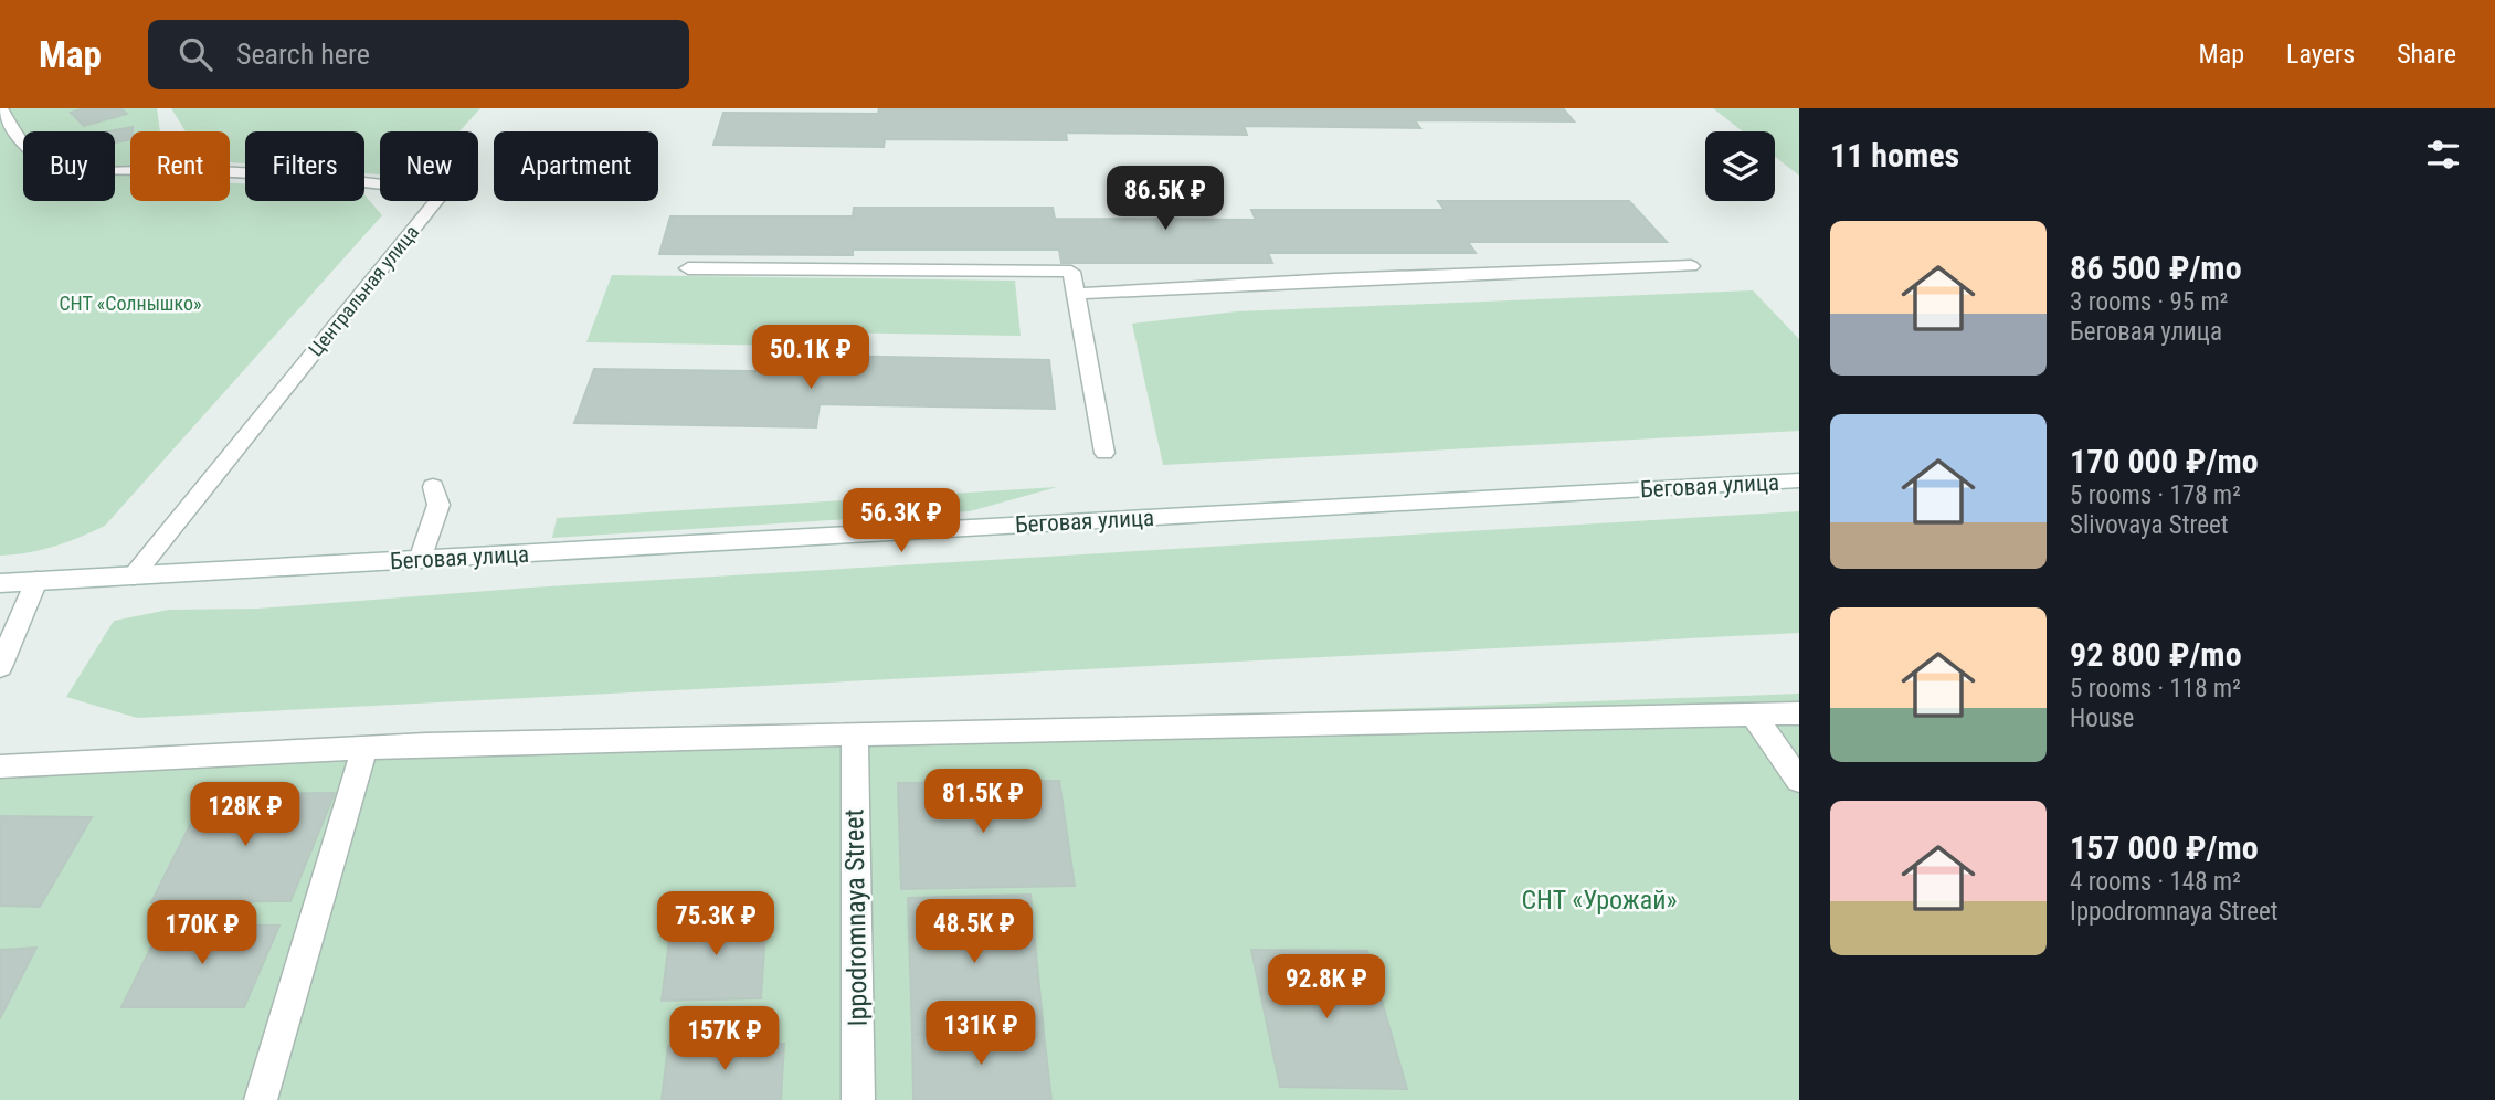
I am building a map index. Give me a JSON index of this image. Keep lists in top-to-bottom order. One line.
{"streets":{"street":["Центральная улица","Беговая улица","Ippodromnaya Street"]},"crossings":[["Центральная улица","Беговая улица"]],"parks":["СНТ «Солнышко»","СНТ «Урожай»"],"page":{"header":"Map","search":"Search here","nav":["Map","Layers","Share"],"heading":"11 homes","chip":["Buy","Rent","Filters","New","Apartment"],"price":["86.5K ₽","50.1K ₽","56.3K ₽","81.5K ₽","128K ₽","75.3K ₽","48.5K ₽","170K ₽","92.8K ₽","131K ₽","157K ₽"],"list":[{"name":"86 500 ₽/mo","note":"3 rooms · 95 m² · Беговая улица"},{"name":"170 000 ₽/mo","note":"5 rooms · 178 m² · Slivovaya Street"},{"name":"92 800 ₽/mo","note":"5 rooms · 118 m² · House"},{"name":"157 000 ₽/mo","note":"4 rooms · 148 m² · Ippodromnaya Street"}]}}
